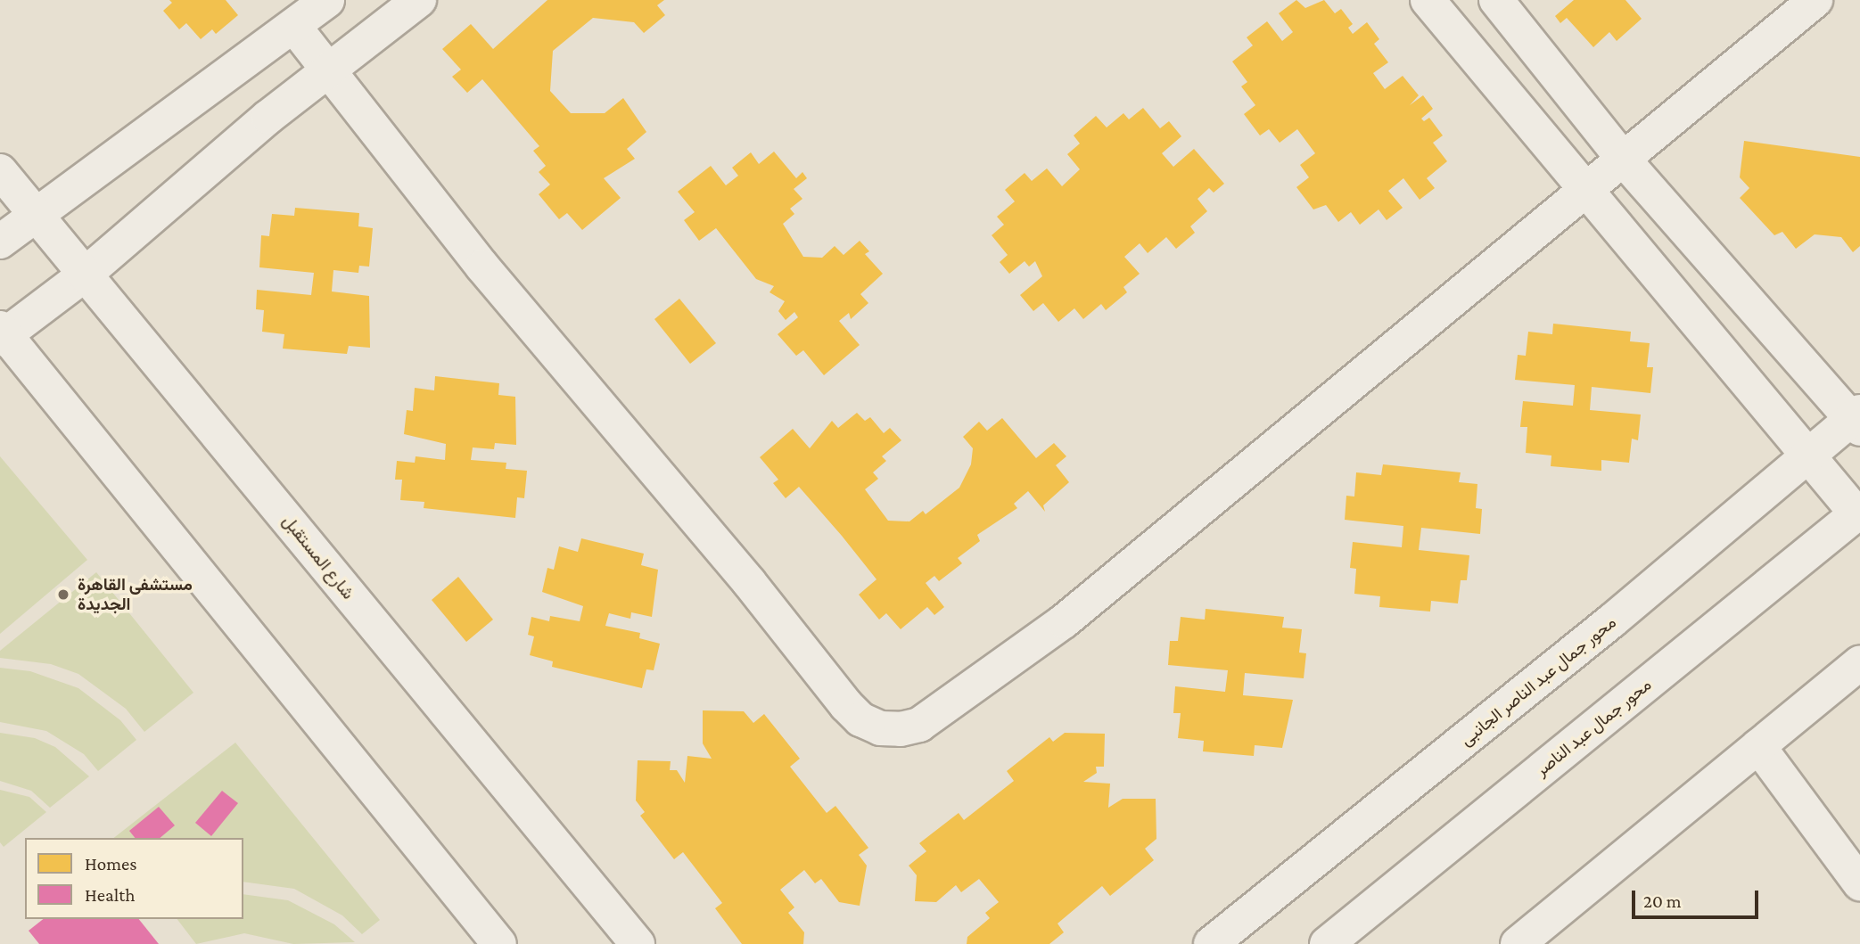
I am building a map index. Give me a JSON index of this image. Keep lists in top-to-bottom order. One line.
{"streets":{"street":["شارع المستقبل","محور جمال عبد الناصر الجانبى","محور جمال عبد الناصر"]},"places":["مستشفى القاهرة الجديدة"],"legend":["Homes","Health"],"scale_bar":"20 m"}
